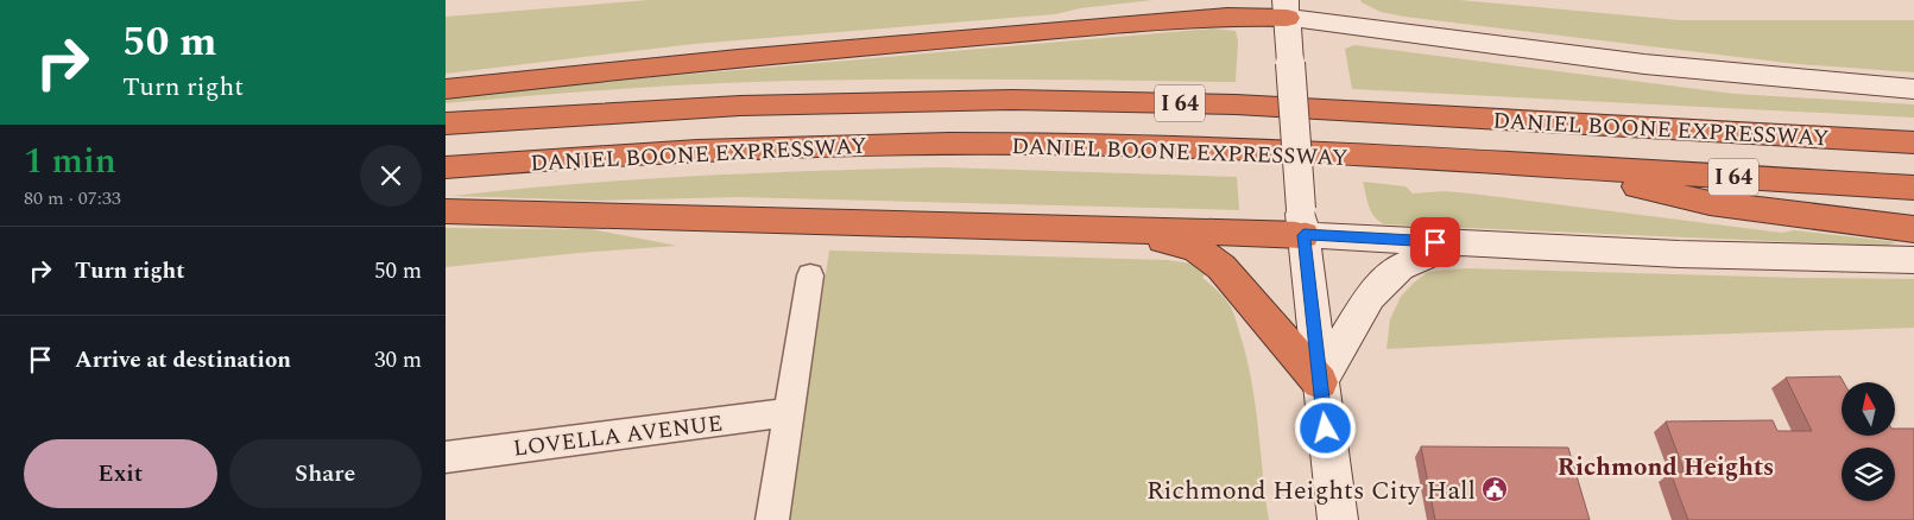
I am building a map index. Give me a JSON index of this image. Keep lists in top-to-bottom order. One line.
{"streets":{"highway":["I 64","DANIEL BOONE EXPRESSWAY"],"street":["LOVELLA AVENUE"]},"districts":["Richmond Heights"],"places":{"public building":["Richmond Heights City Hall"]},"north":"top","page":{"turn":["50 m","Turn right"],"heading":["1 min","80 m · 07:33"],"list":[{"name":"Turn right","value":"50 m"},{"name":"Arrive at destination","value":"30 m"}],"buttons":["Exit","Share"]}}
